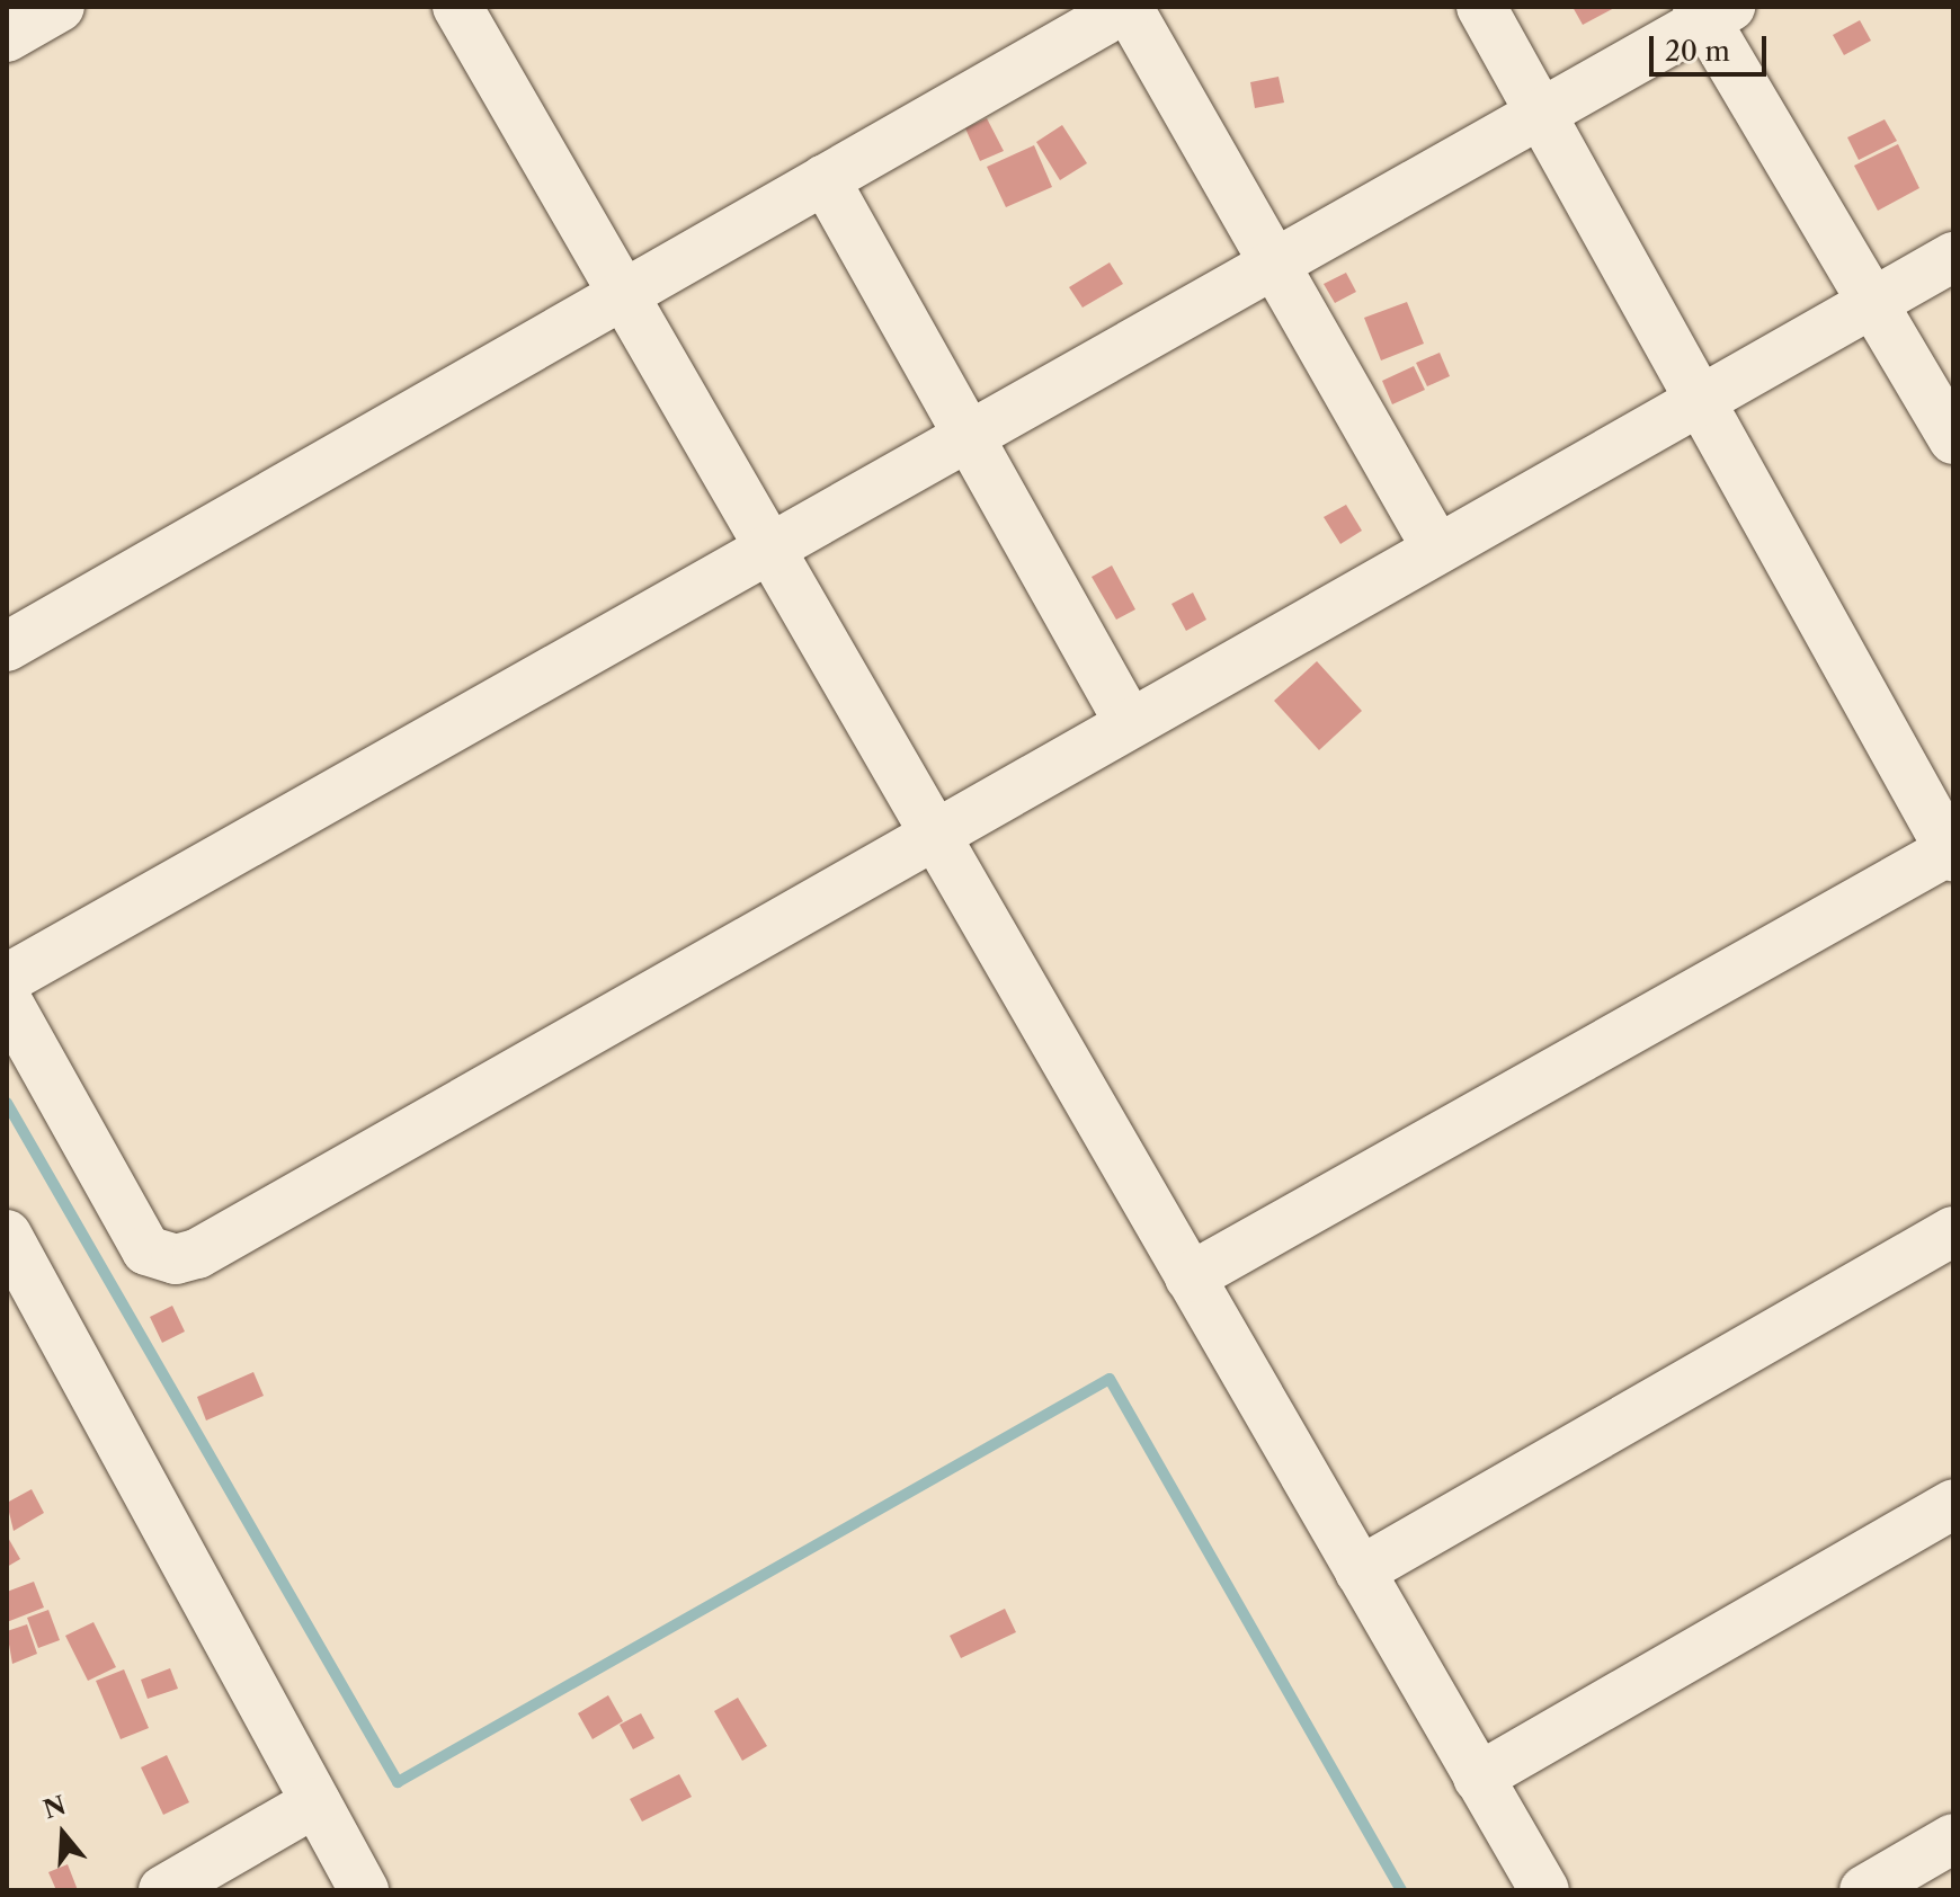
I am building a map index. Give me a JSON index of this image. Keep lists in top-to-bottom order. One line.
{"scale_bar":"20 m","north":"top"}
